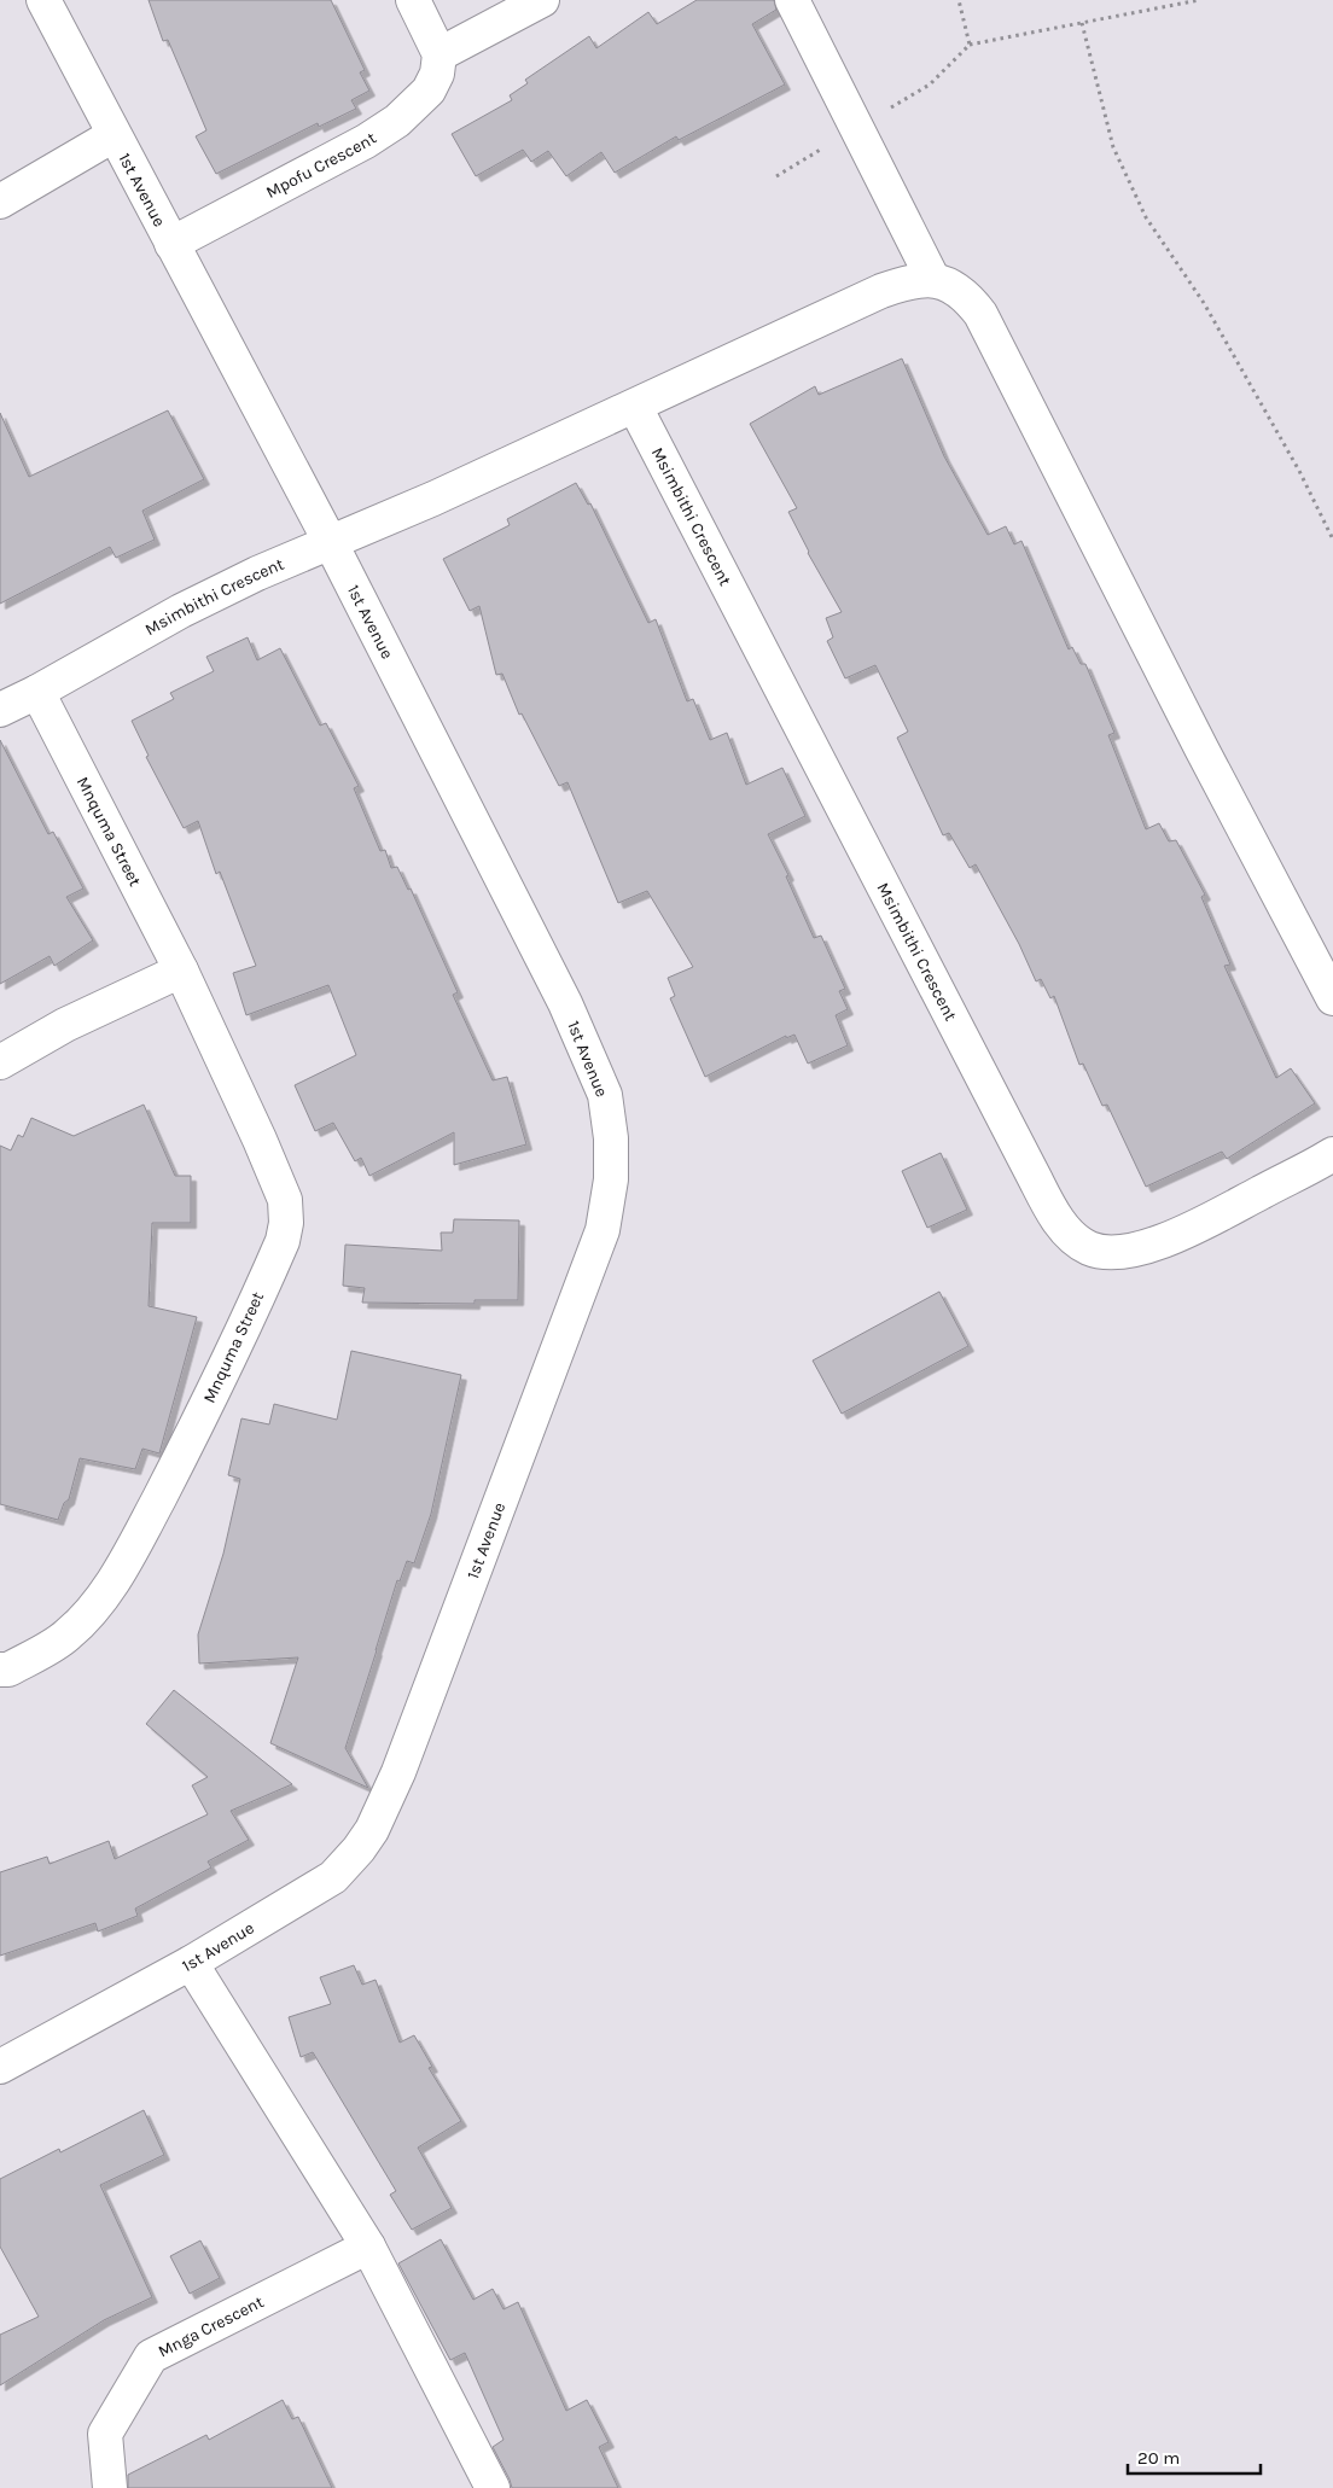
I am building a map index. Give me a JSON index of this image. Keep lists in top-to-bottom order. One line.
{"streets":{"street":["Mpofu Crescent","1st Avenue","Msimbithi Crescent","Mnquma Street","Mnga Crescent"]},"crossings":[["Mpofu Crescent","1st Avenue"],["1st Avenue","Msimbithi Crescent"],["Msimbithi Crescent","Mnquma Street"]],"scale_bar":"20 m"}
